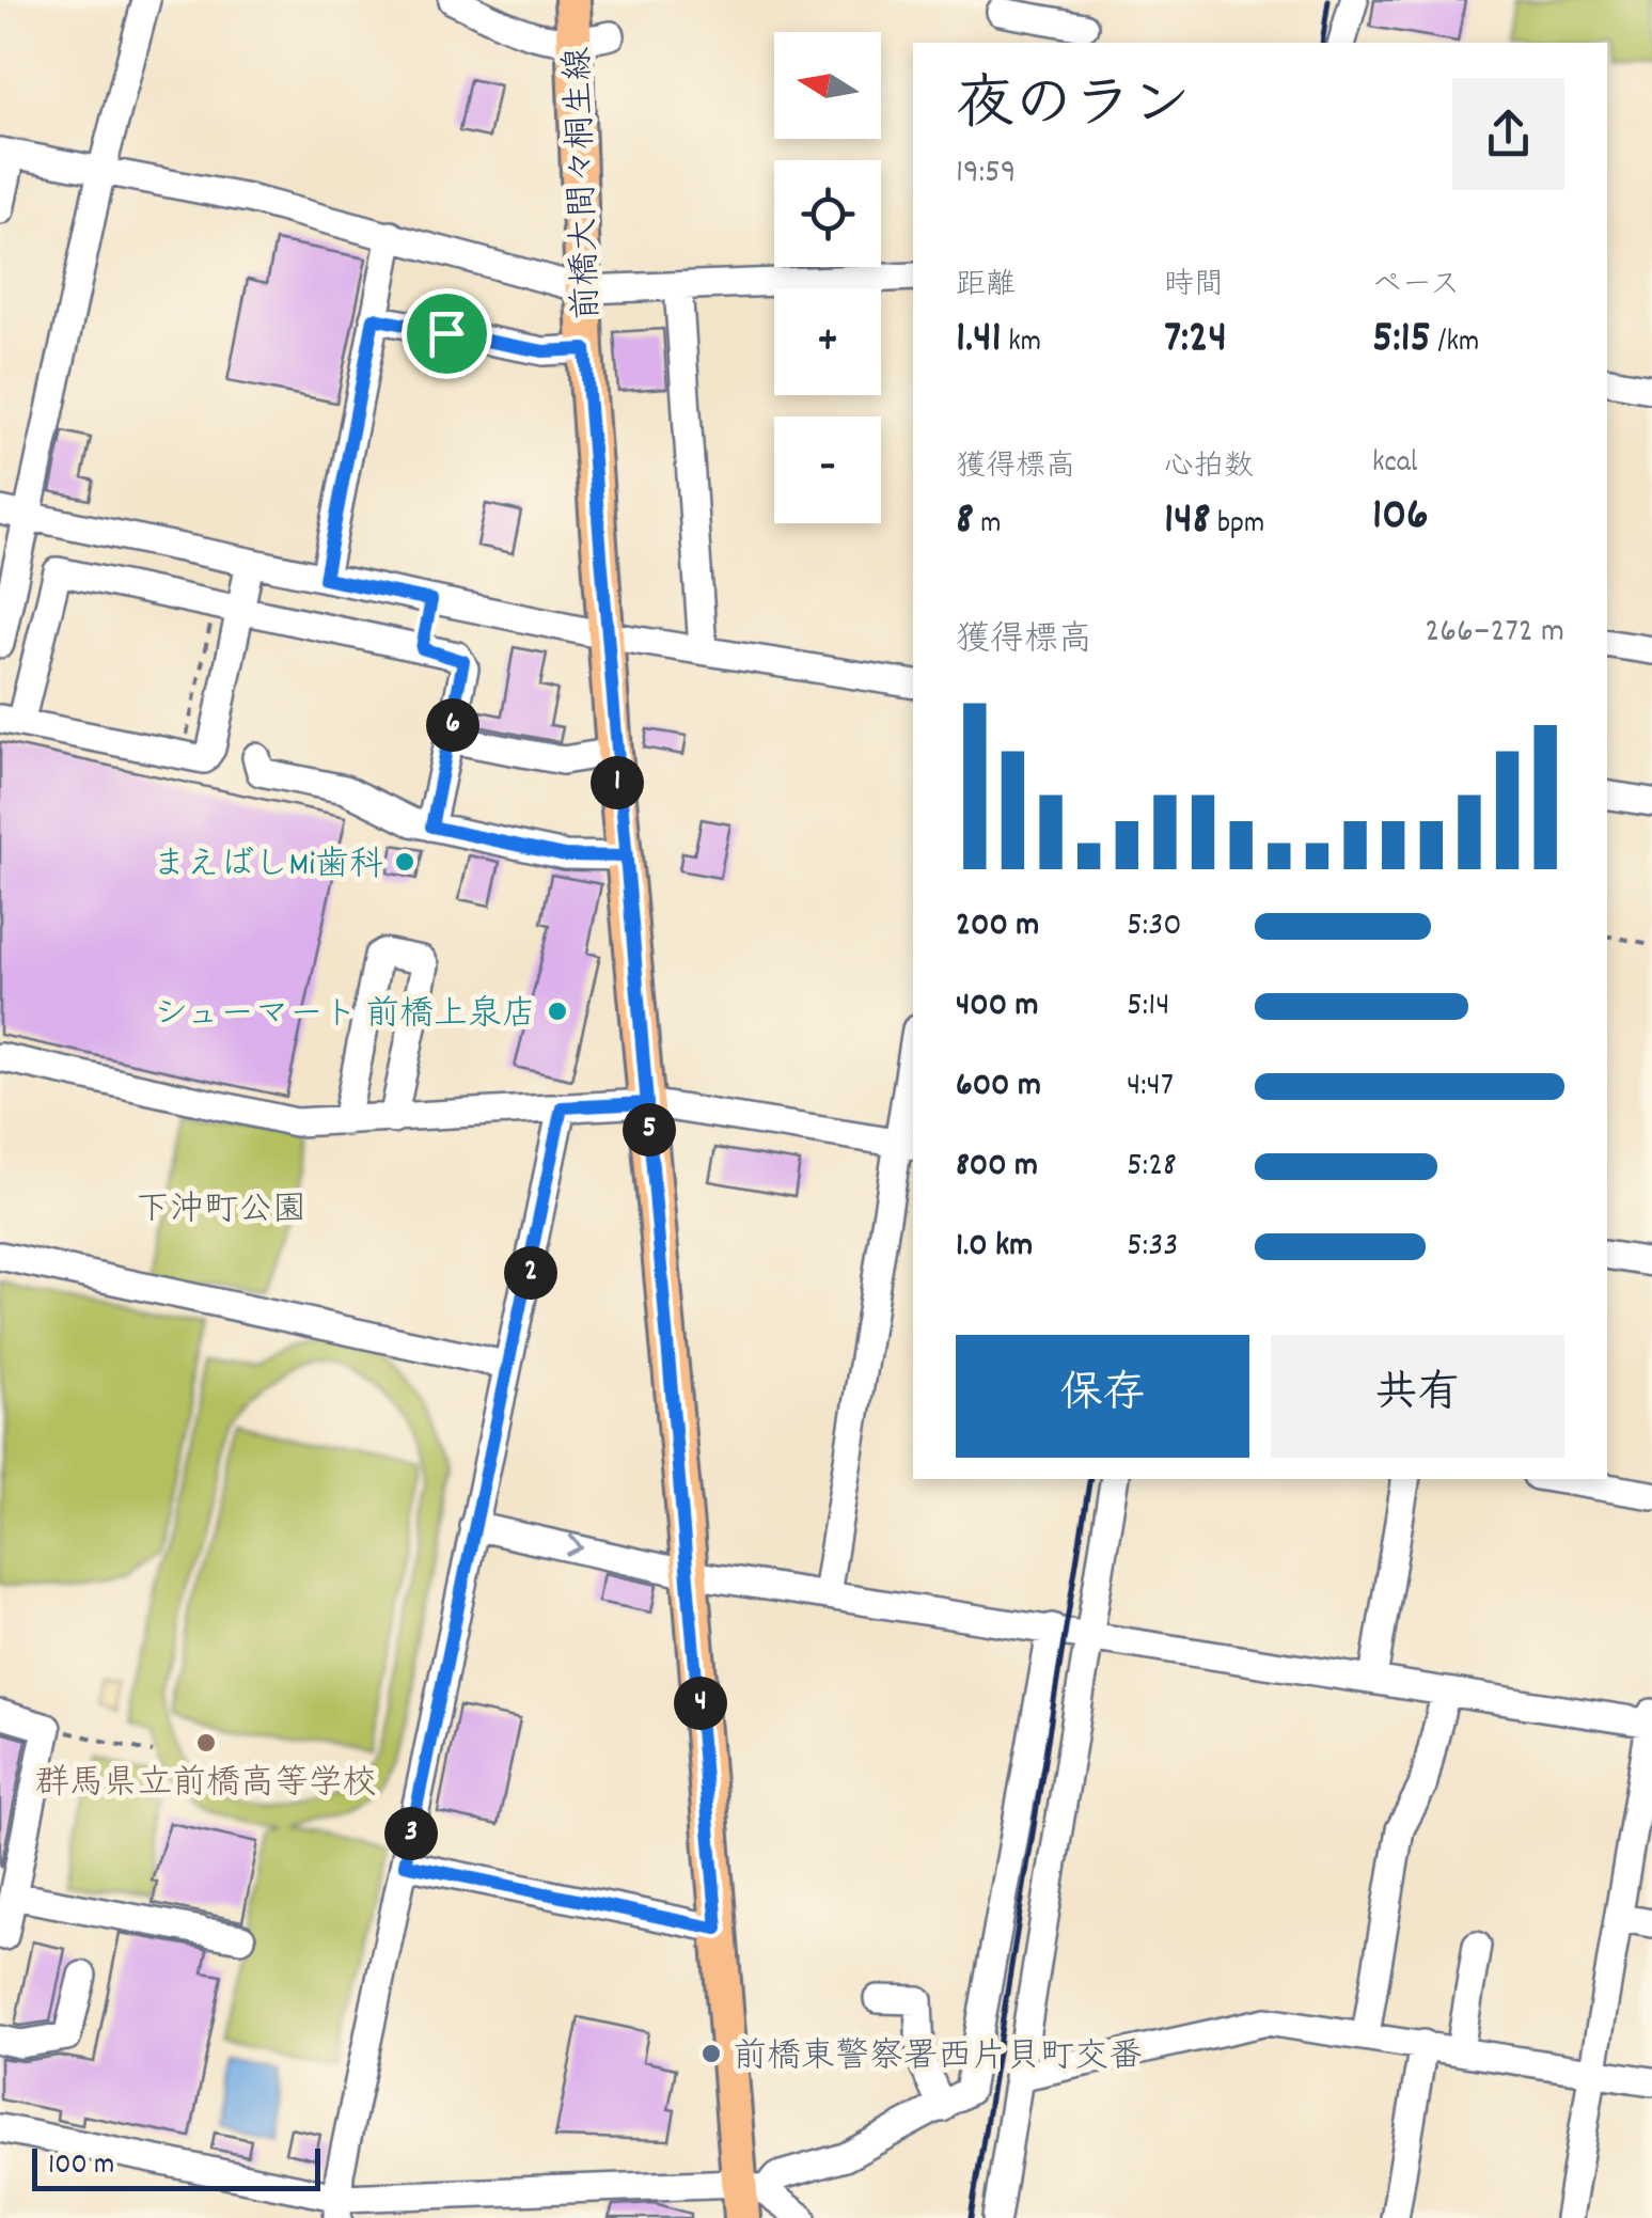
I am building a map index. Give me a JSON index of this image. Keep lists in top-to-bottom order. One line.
{"streets":{"main road":["前橋大間々桐生線"]},"parks":["下沖町公園"],"places":["まえばしMi歯科","シューマート 前橋上泉店","群馬県立前橋高等学校","前橋東警察署西片貝町交番"],"scale_bar":"100 m","north":"left","page":{"map_buttons":["+","−"],"heading":["夜のラン","19:59"],"stats":[["距離","1.41 km"],["時間","7:24"],["ペース","5:15 /km"],["獲得標高","8 m"],["心拍数","148 bpm"],["kcal","106"]],"chart":["獲得標高","266–272 m"],"pins":["6","1","5","2","4","3"],"list":[{"name":"200 m","note":"5:30"},{"name":"400 m","note":"5:14"},{"name":"600 m","note":"4:47"},{"name":"800 m","note":"5:28"},{"name":"1.0 km","note":"5:33"}],"buttons":["保存","共有"],"scale":"100 m"}}
